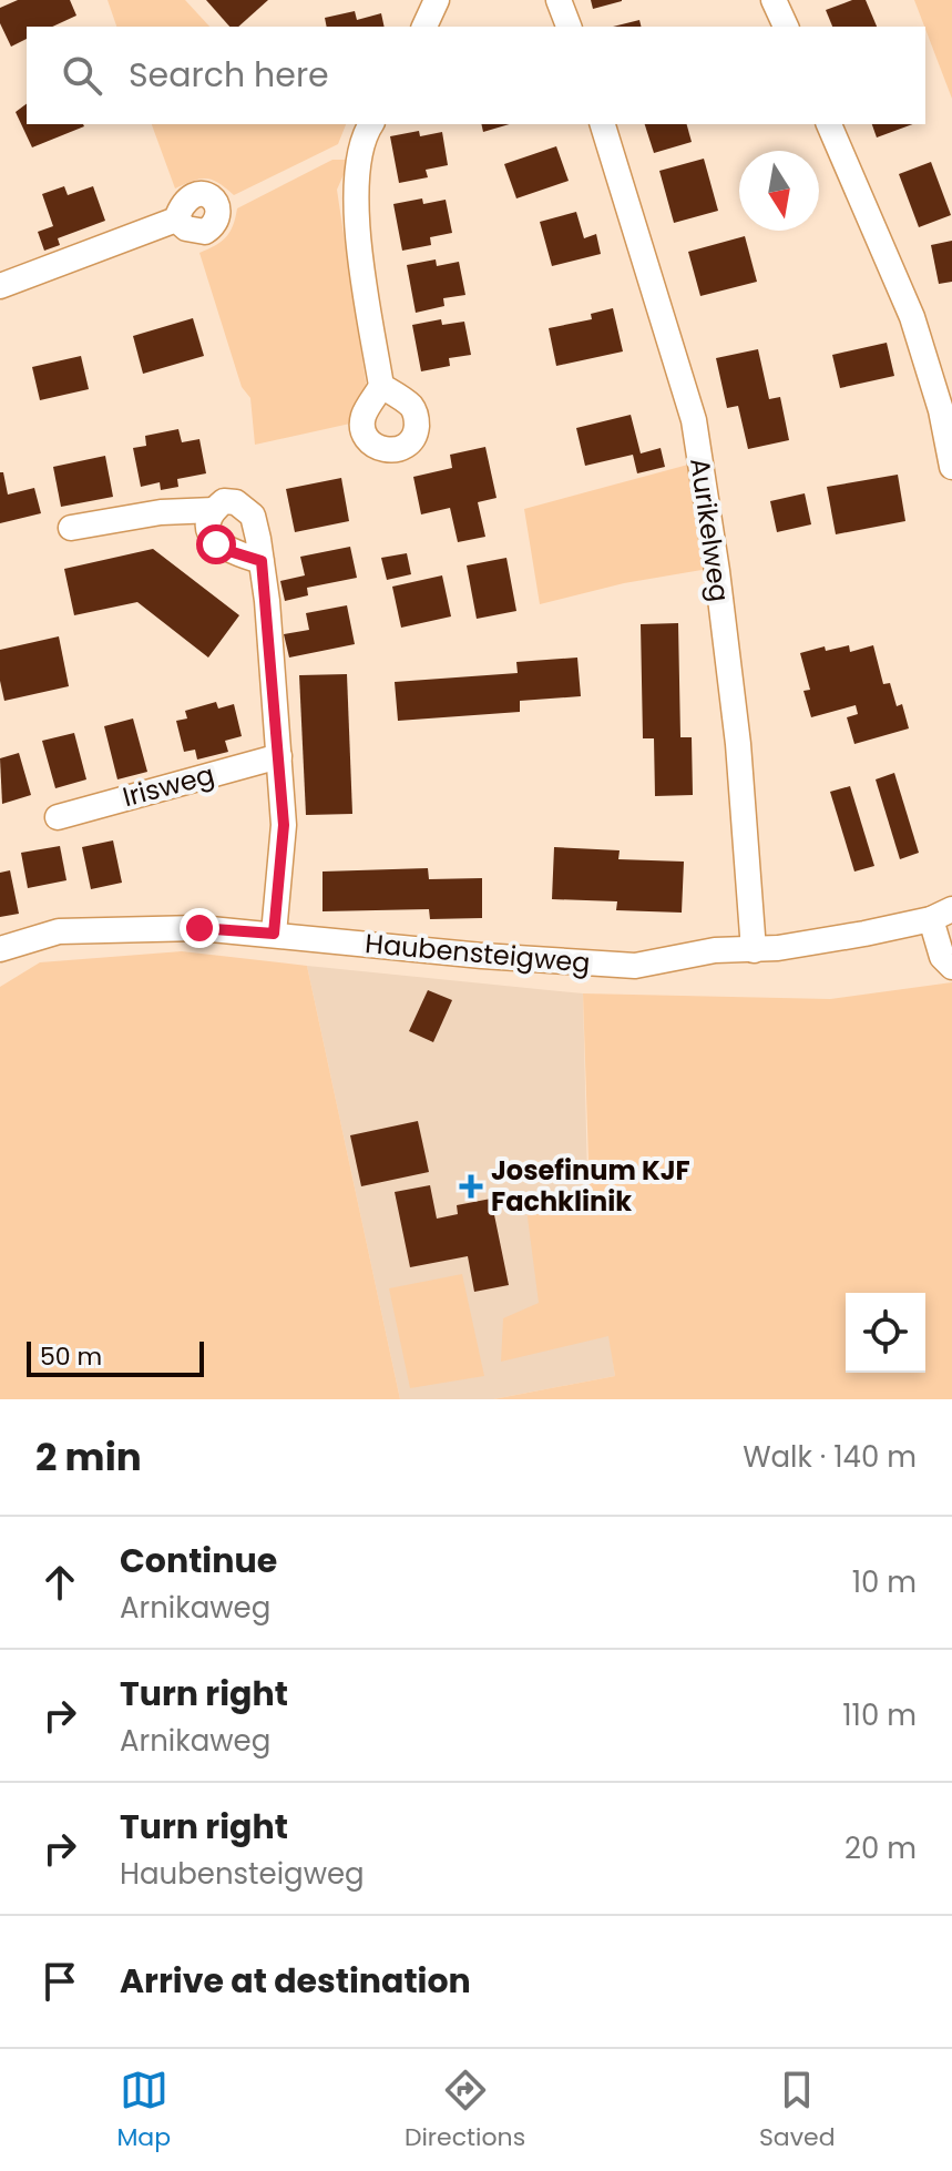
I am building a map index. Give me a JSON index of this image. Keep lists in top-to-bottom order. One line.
{"streets":{"street":["Aurikelweg","Irisweg","Haubensteigweg"]},"crossings":[["Aurikelweg","Haubensteigweg"]],"places":{"health":["Josefinum KJF Fachklinik"]},"scale_bar":"50 m","north":"bottom","page":{"search":"Search here","scale":"50 m","heading":["2 min","Walk · 140 m"],"list":[["Continue","Arnikaweg","10 m"],["Turn right","Arnikaweg","110 m"],["Turn right","Haubensteigweg","20 m"],"Arrive at destination"],"nav":["Map","Directions","Saved"]}}
